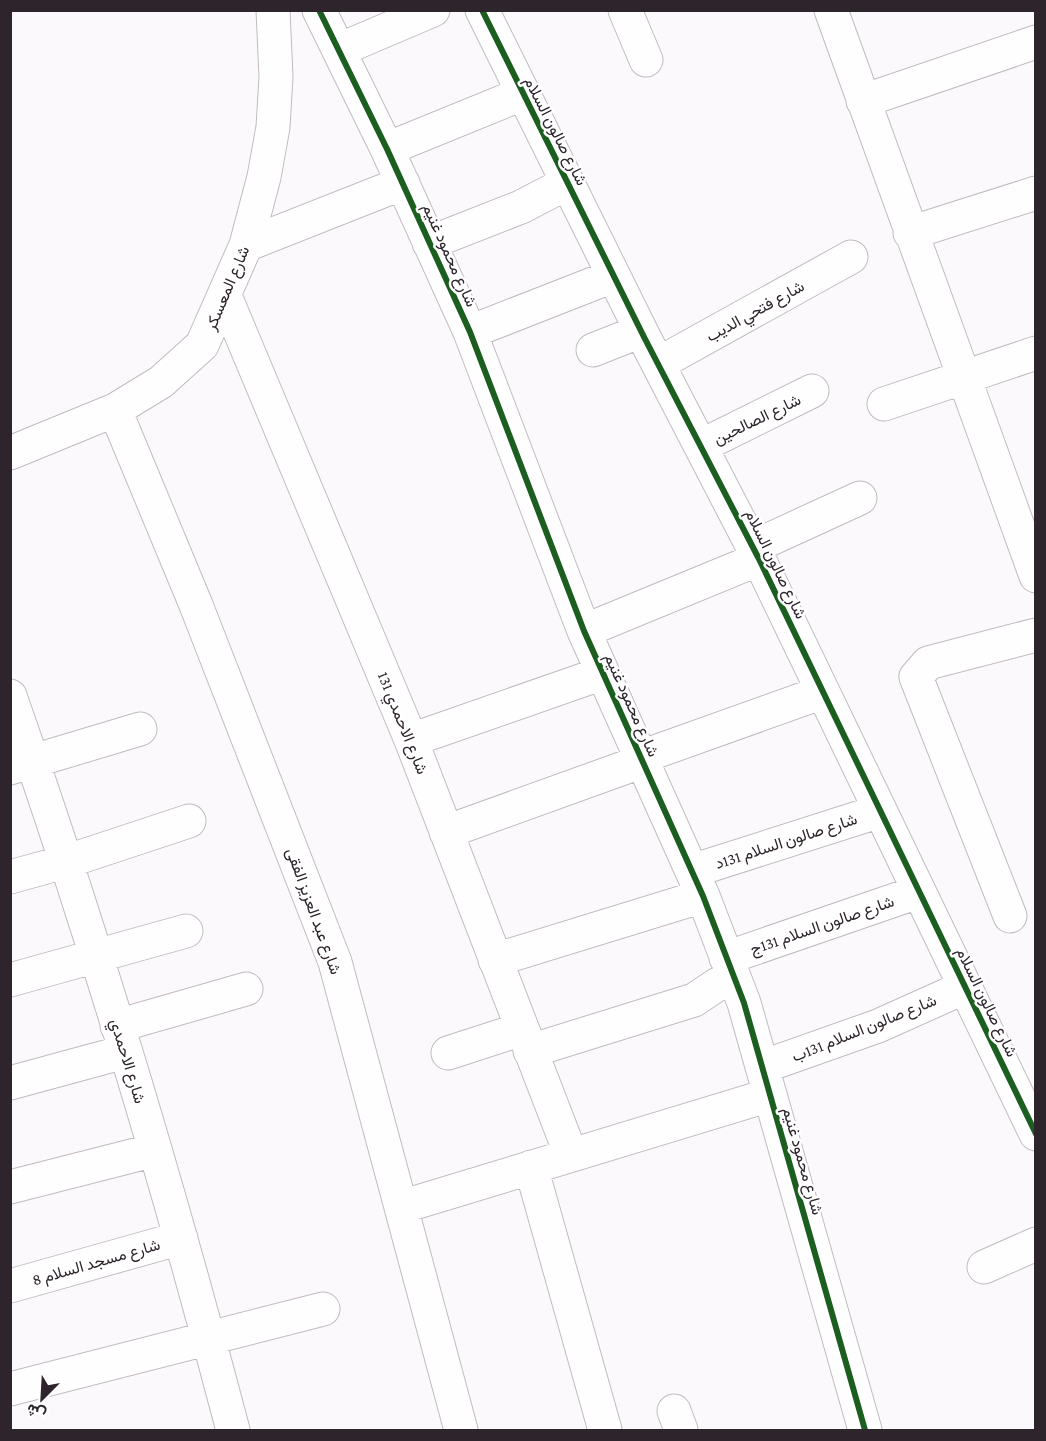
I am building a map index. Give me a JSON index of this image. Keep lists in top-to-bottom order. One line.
{"streets":{"street":["شارع صالون السلام","شارع محمود غنيم","شارع المعسكر","شارع فتحي الديب","شارع الصالحين","شارع الاحمدي 131","شارع صالون السلام 131د","شارع عبد العزيز الفقى","شارع صالون السلام 131ج","شارع صالون السلام 131ب","شارع الاحمدي","شارع مسجد السلام 8"]},"crossings":[["شارع صالون السلام","شارع فتحي الديب"],["شارع صالون السلام","شارع الصالحين"],["شارع صالون السلام","شارع صالون السلام 131د"],["شارع صالون السلام","شارع صالون السلام 131ج"],["شارع صالون السلام","شارع صالون السلام 131ب"],["شارع محمود غنيم","شارع صالون السلام 131د"],["شارع محمود غنيم","شارع صالون السلام 131ج"],["شارع محمود غنيم","شارع صالون السلام 131ب"],["شارع المعسكر","شارع الاحمدي 131"],["شارع المعسكر","شارع عبد العزيز الفقى"],["شارع الاحمدي 131","شارع صالون السلام 131د"],["شارع الاحمدي 131","شارع صالون السلام 131ج"],["شارع الاحمدي 131","شارع صالون السلام 131ب"],["شارع عبد العزيز الفقى","شارع صالون السلام 131ب"],["شارع الاحمدي","شارع مسجد السلام 8"]],"north":"bottom left"}
